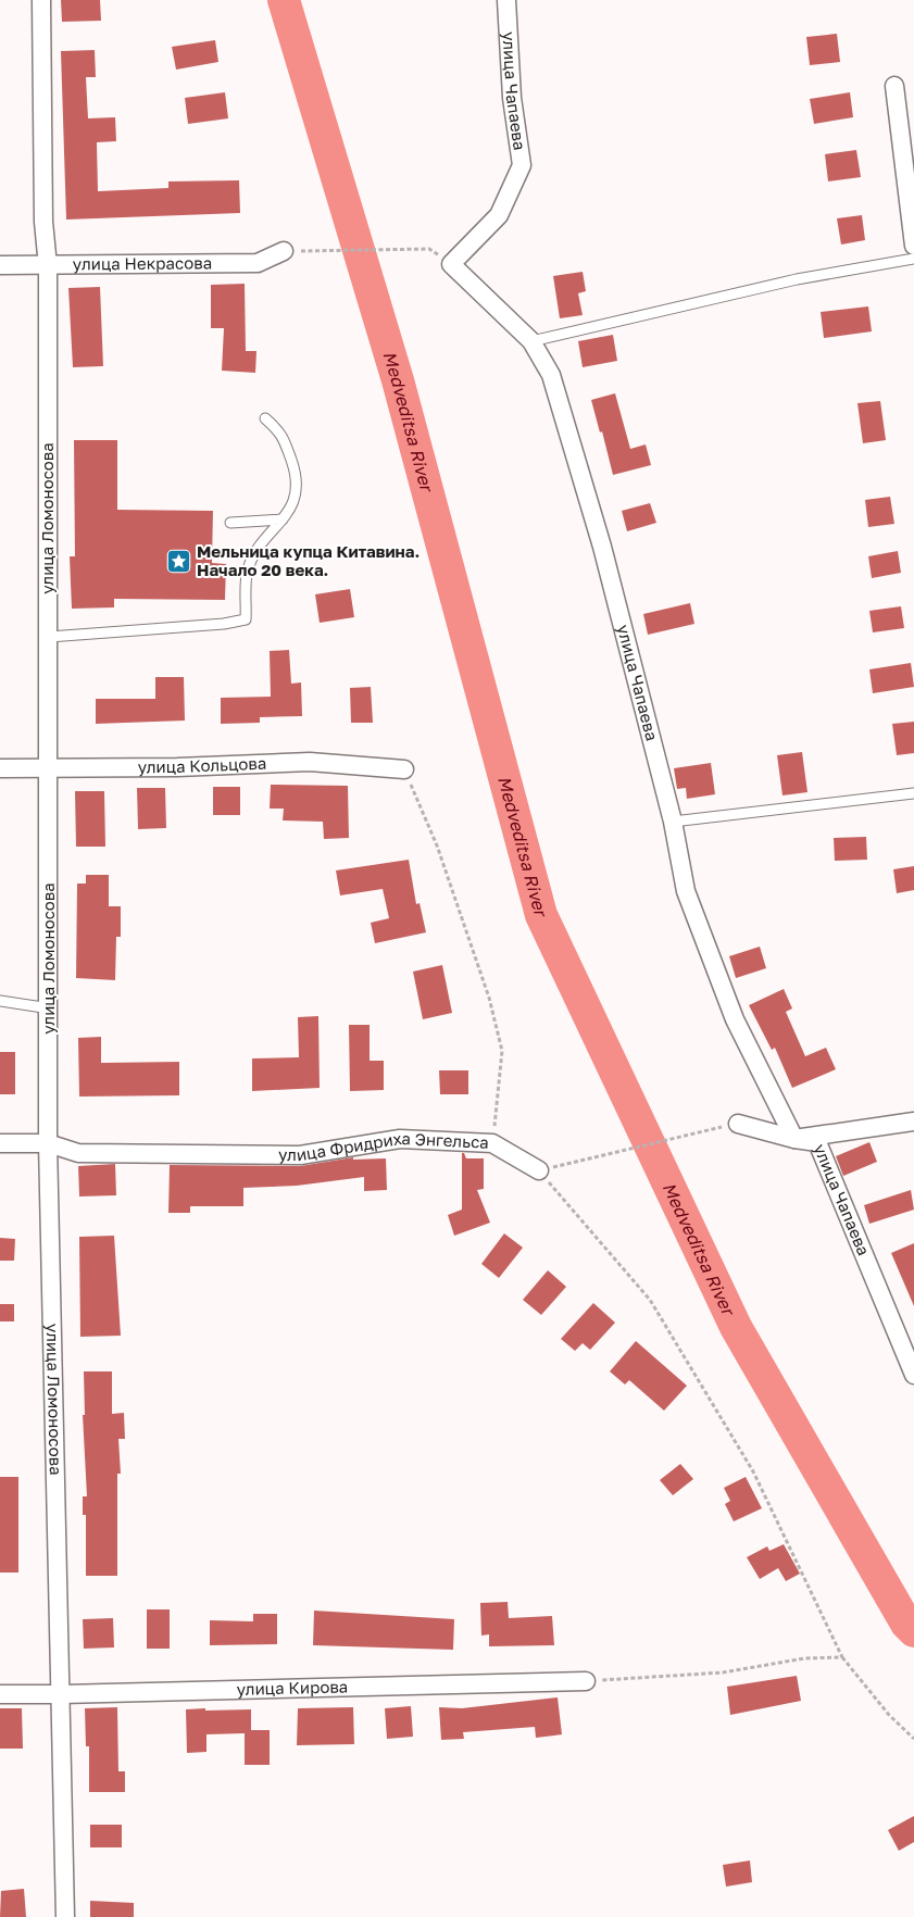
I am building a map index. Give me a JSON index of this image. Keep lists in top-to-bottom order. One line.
{"streets":{"street":["улица Чапаева","улица Некрасова","улица Ломоносова","улица Кольцова","улица Фридриха Энгельса","улица Кирова"]},"crossings":[["улица Некрасова","улица Ломоносова"],["улица Ломоносова","улица Кольцова"],["улица Ломоносова","улица Фридриха Энгельса"],["улица Ломоносова","улица Кирова"]],"water":["Medveditsa River"],"places":{"place":["Мельница купца Китавина. Начало 20 века."]}}
